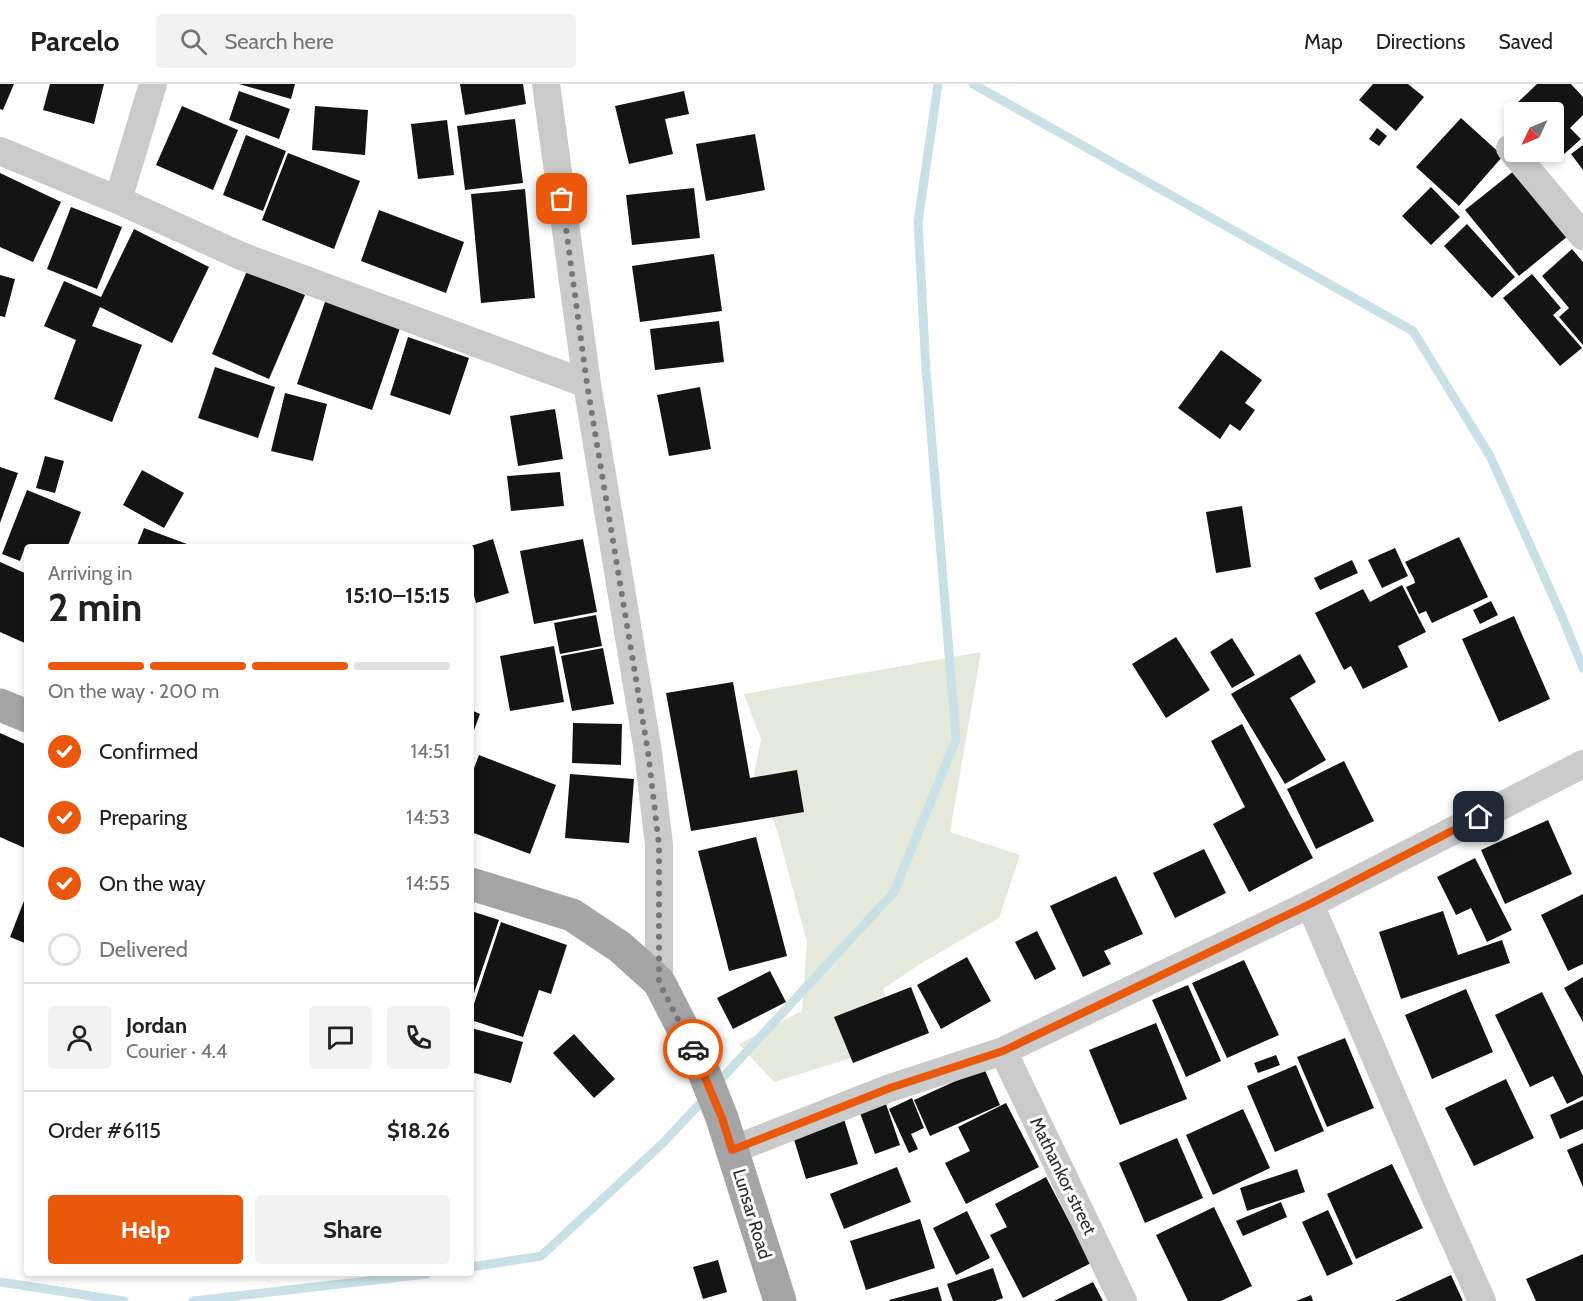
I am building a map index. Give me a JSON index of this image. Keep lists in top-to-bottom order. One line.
{"streets":{"main road":["Lunsar Road"],"street":["Mathankor street"]},"north":"bottom left","page":{"header":"Parcelo","search":"Search here","nav":["Map","Directions","Saved"],"heading":["2 min","Arriving in","15:10–15:15"],"panel":["Jordan","Courier · 4.4","Order #6115","$18.26"],"bar":"On the way · 200 m","list":[["Confirmed","14:51"],["Preparing","14:53"],["On the way","14:55"],"Delivered"],"buttons":["Help","Share"]}}
